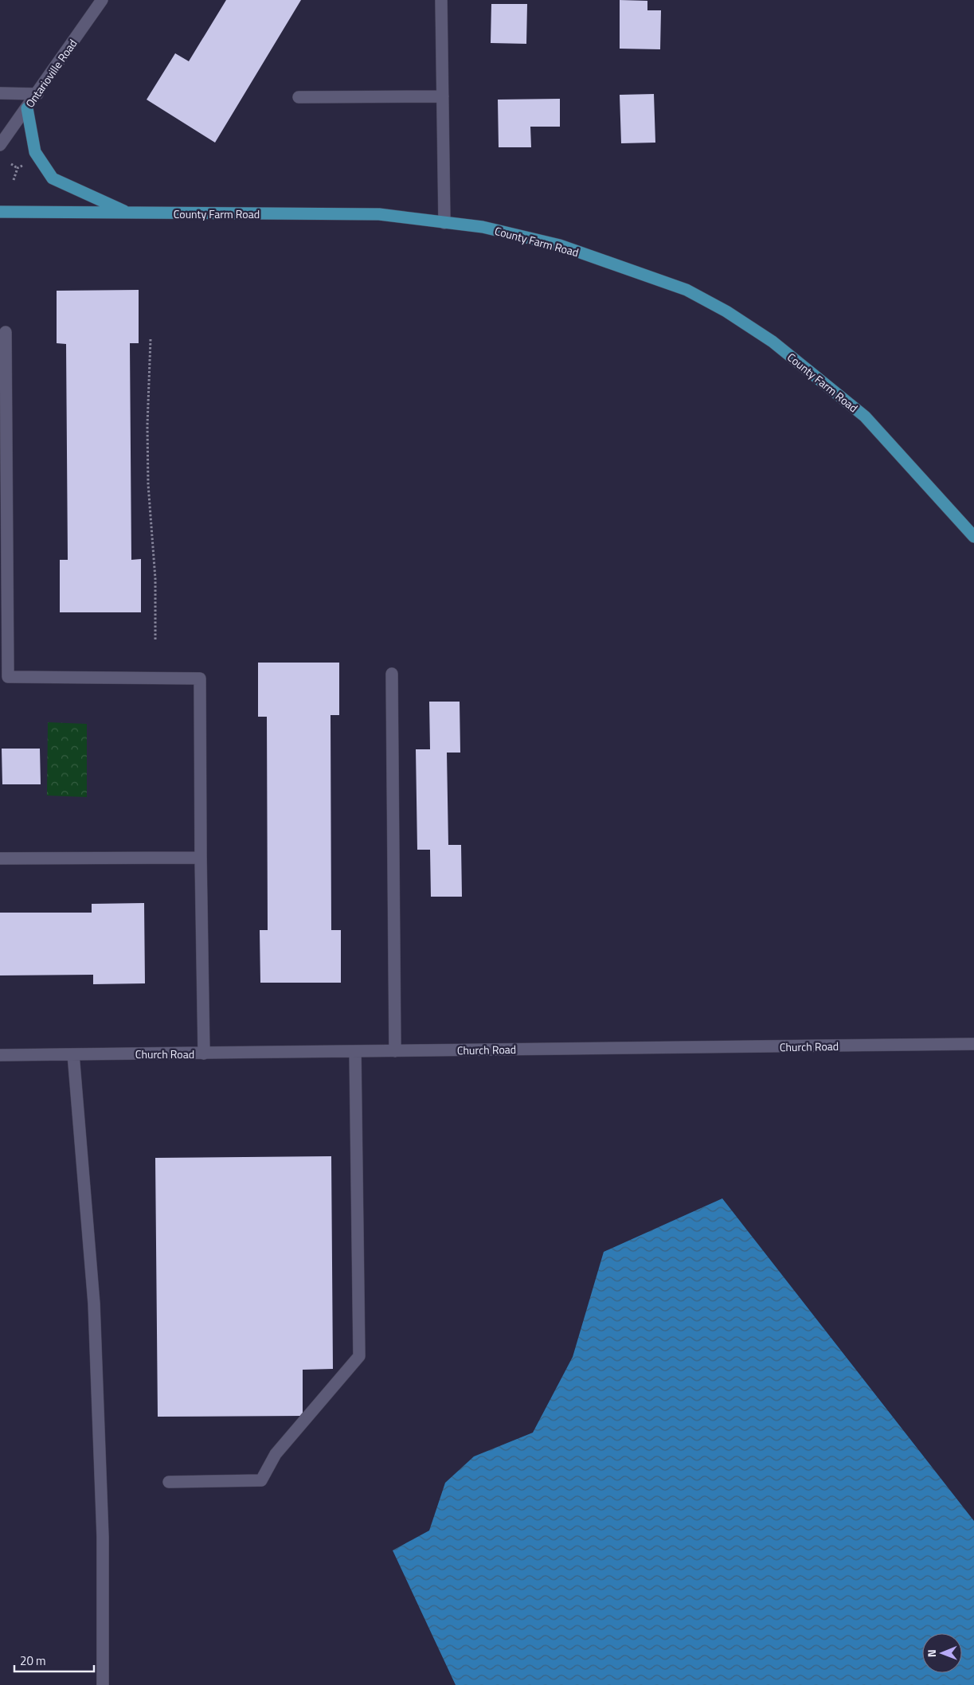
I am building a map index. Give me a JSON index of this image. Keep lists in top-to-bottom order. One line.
{"streets":{"main road":["County Farm Road"],"street":["Ontarioville Road","Church Road"]},"scale_bar":"20 m","north":"left"}
